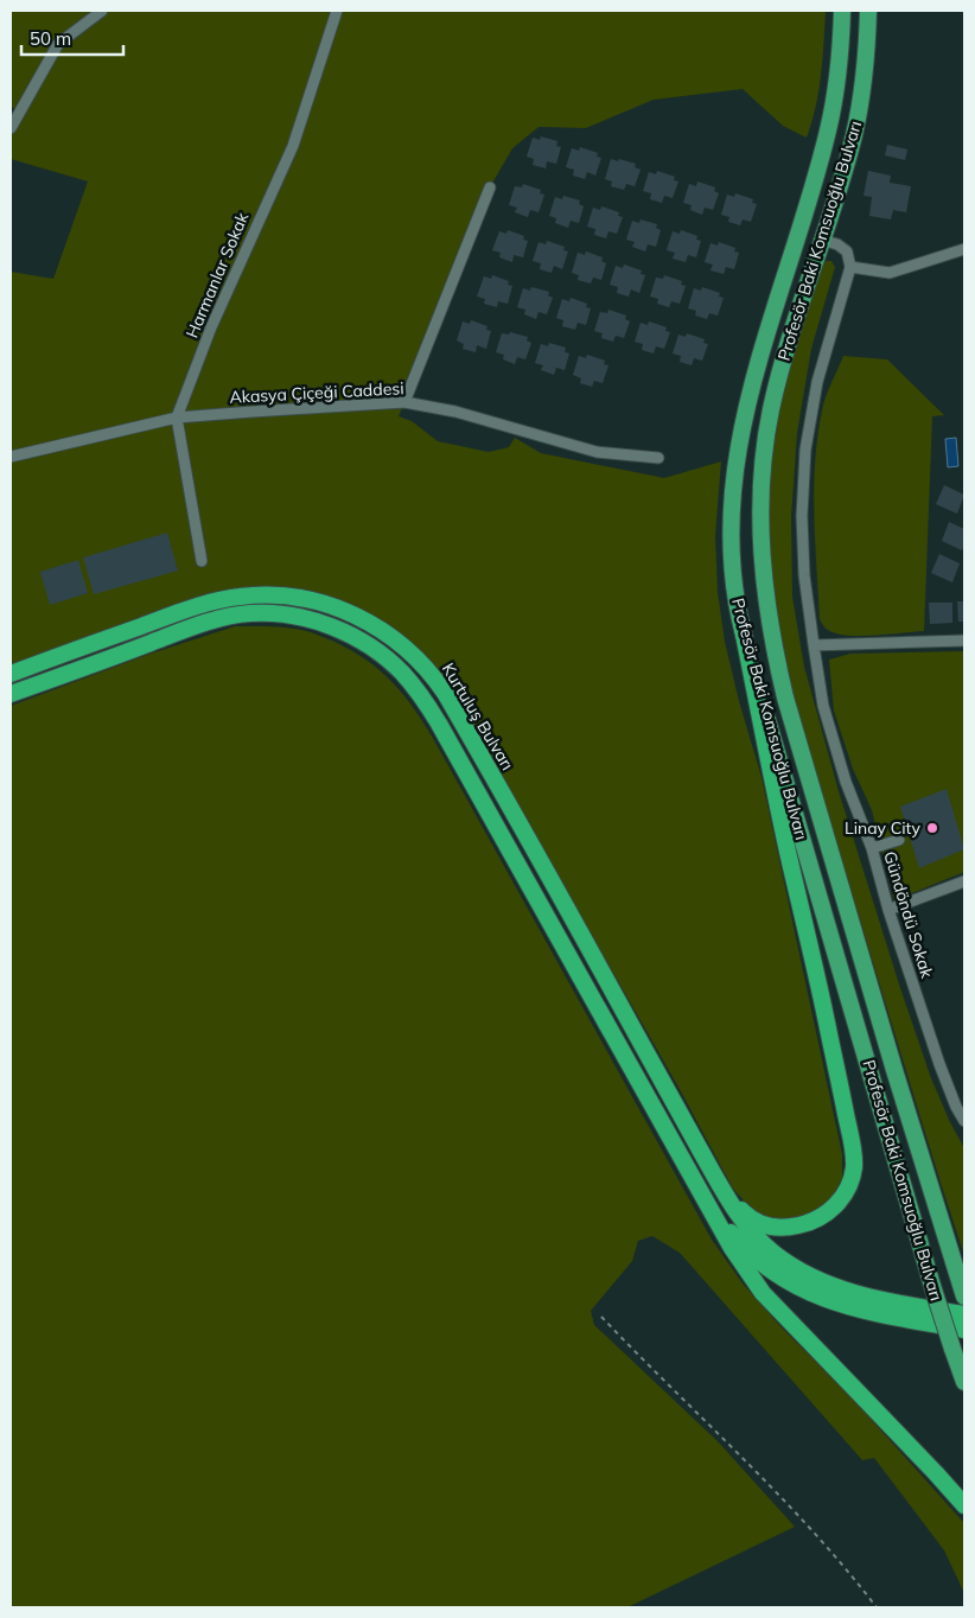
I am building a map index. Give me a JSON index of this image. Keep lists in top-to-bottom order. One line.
{"streets":{"highway":["Kurtuluş Bulvarı"],"main road":["Profesör Baki Komsuoğlu Bulvarı"],"street":["Harmanlar Sokak","Akasya Çiçeği Caddesi","Gündöndü Sokak"]},"crossings":[["Harmanlar Sokak","Akasya Çiçeği Caddesi"]],"places":["Linay City"],"scale_bar":"50 m"}
